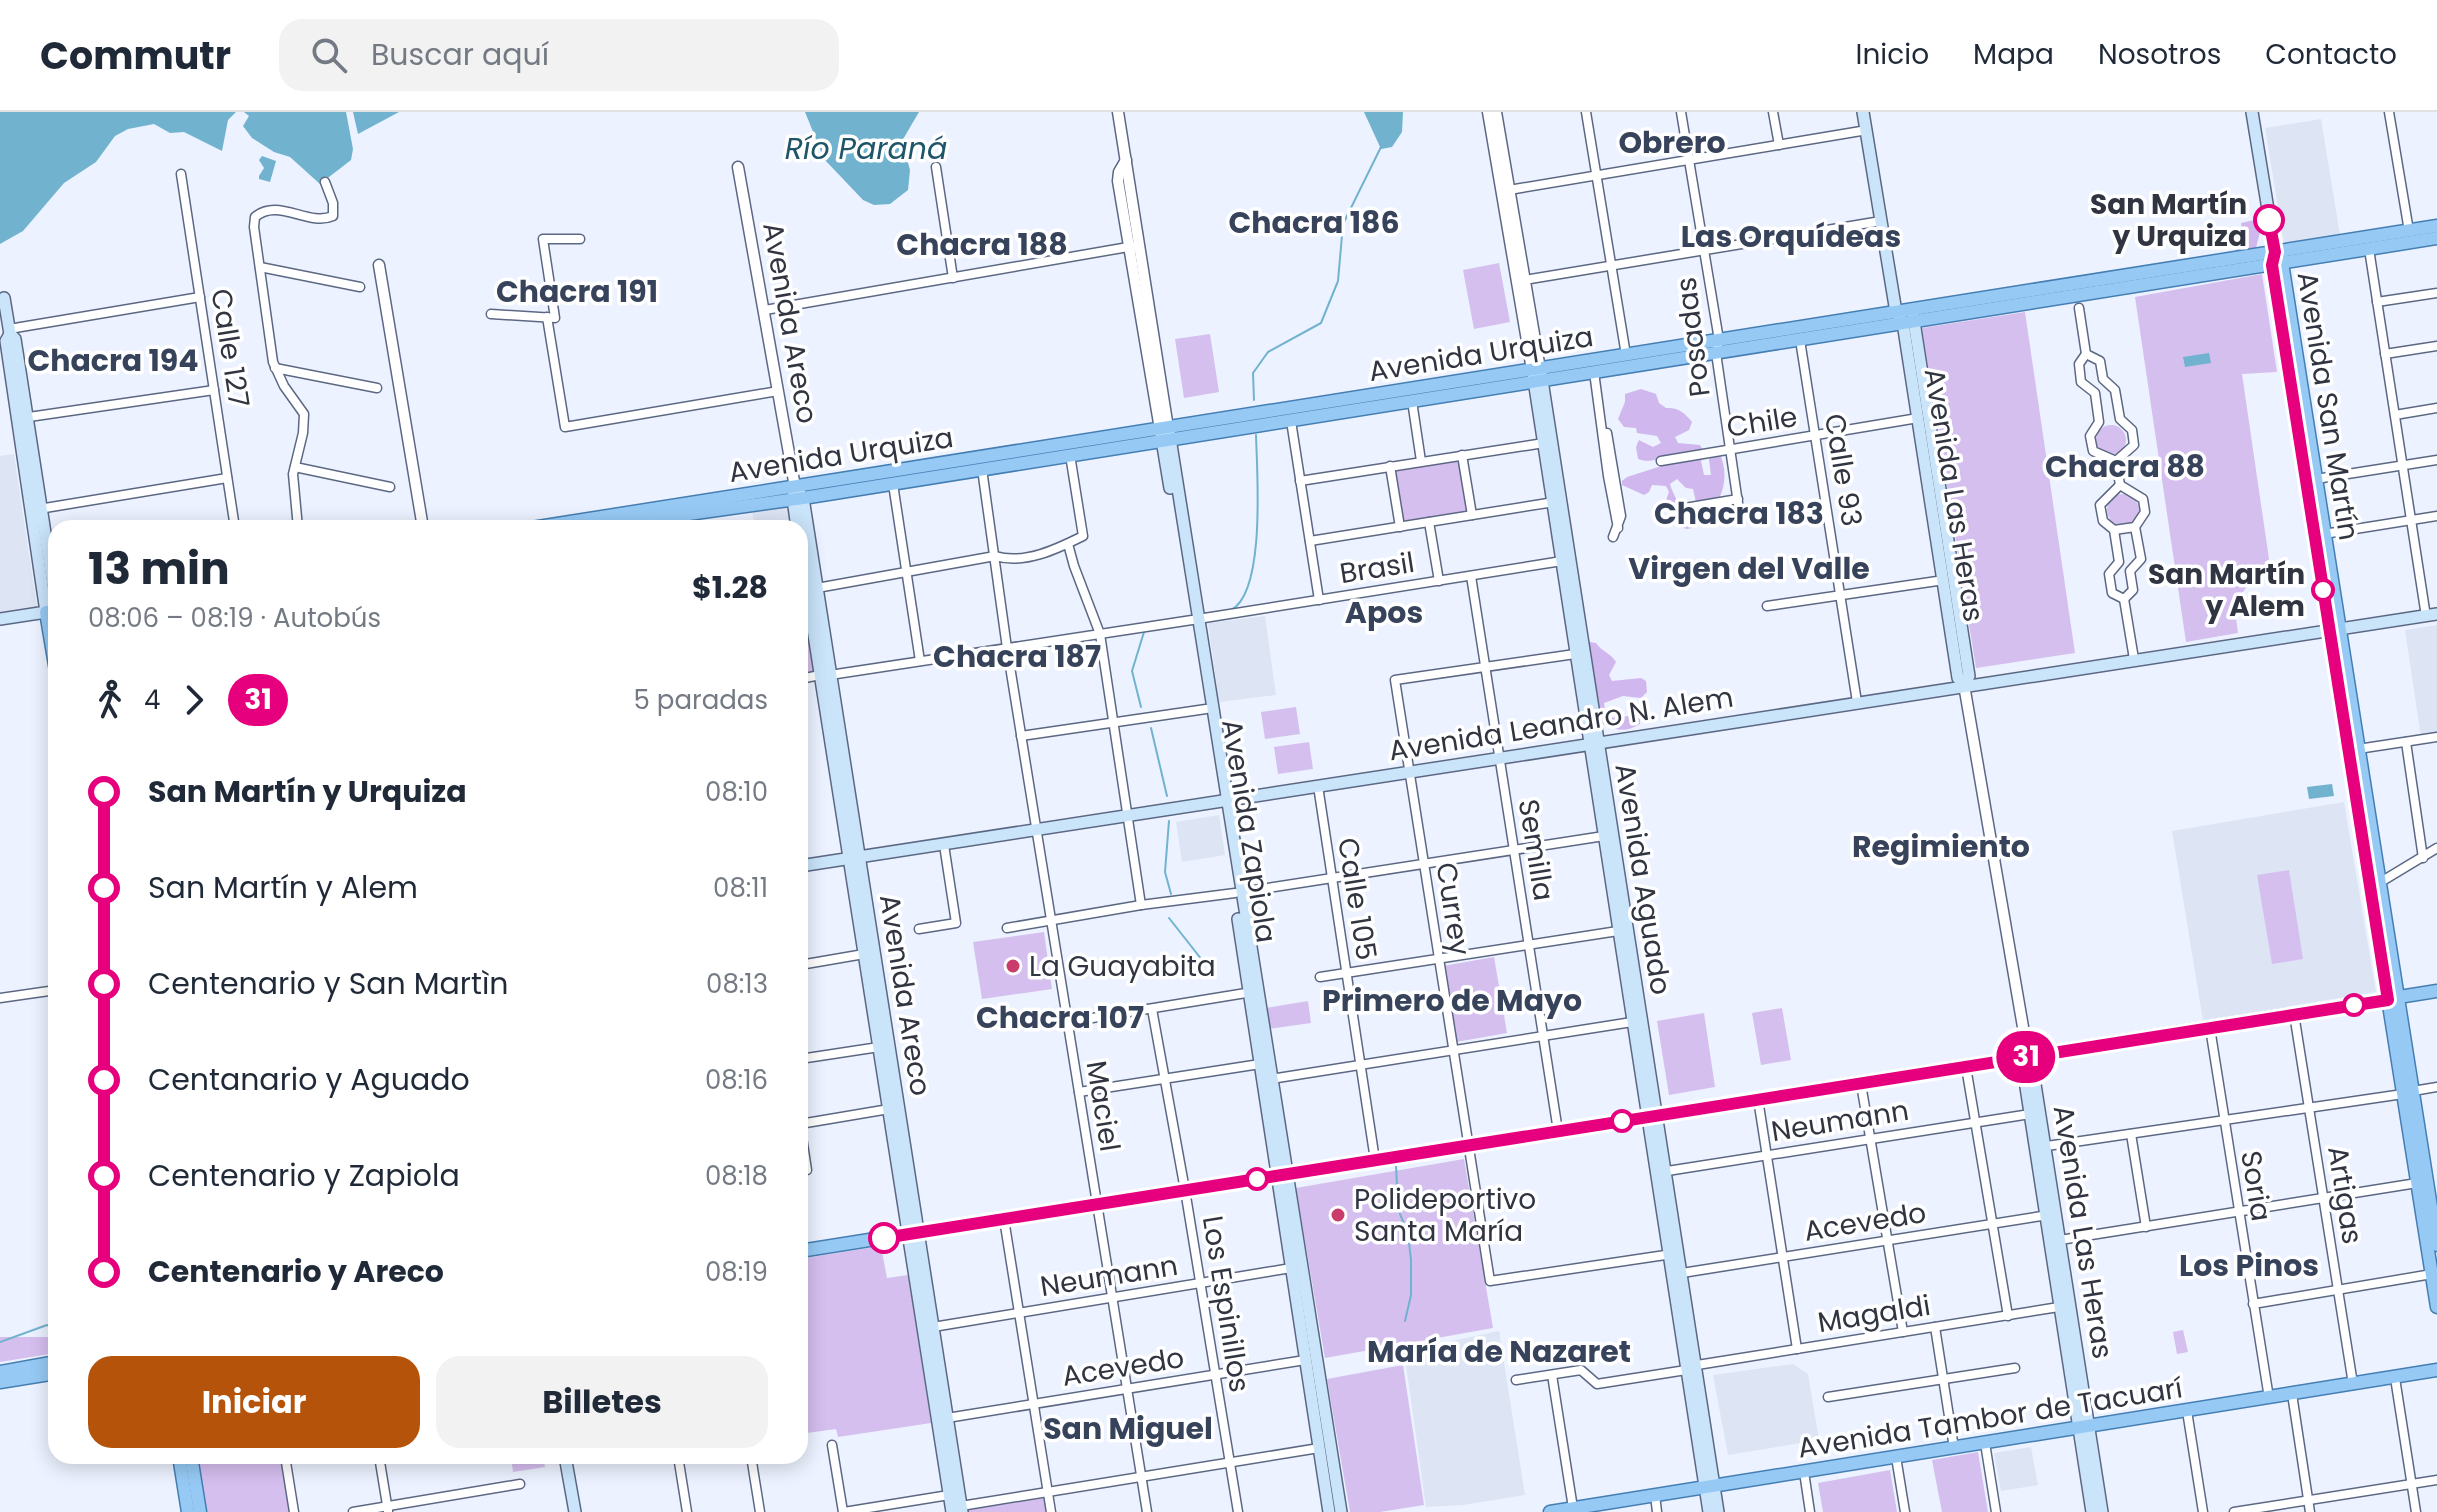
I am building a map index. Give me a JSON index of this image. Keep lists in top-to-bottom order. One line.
{"streets":{"main road":["Avenida Areco","Avenida Urquiza","Avenida San Martín","Avenida Las Heras","Avenida Leandro N. Alem","Avenida Zapiola","Avenida Aguado","Avenida Tambor de Tacuarí"],"street":["Posadas","Calle 127","Chile","Calle 93","Brasil","Semilla","Calle 105","Currey","Maciel","Neumann","Soria","Artigas","Acevedo","Los Espinillos","Magaldi"]},"crossings":[["Avenida Areco","Avenida Urquiza"],["Avenida Areco","Brasil"],["Avenida Areco","Avenida Leandro N. Alem"],["Avenida Areco","Neumann"],["Avenida Areco","Acevedo"],["Posadas","Avenida Urquiza"],["Posadas","Chile"],["Avenida Urquiza","Avenida San Martín"],["Avenida Urquiza","Calle 93"],["Avenida Urquiza","Avenida Las Heras"],["Avenida Urquiza","Avenida Zapiola"],["Avenida Urquiza","Avenida Aguado"],["Avenida Urquiza","Maciel"],["Avenida San Martín","Avenida Leandro N. Alem"],["Chile","Calle 93"],["Chile","Avenida Las Heras"],["Calle 93","Avenida Leandro N. Alem"],["Avenida Las Heras","Avenida Leandro N. Alem"],["Avenida Las Heras","Neumann"],["Avenida Las Heras","Acevedo"],["Avenida Las Heras","Magaldi"],["Avenida Las Heras","Avenida Tambor de Tacuarí"],["Brasil","Avenida Zapiola"],["Brasil","Semilla"],["Brasil","Avenida Aguado"],["Brasil","Maciel"],["Avenida Leandro N. Alem","Avenida Zapiola"],["Avenida Leandro N. Alem","Semilla"],["Avenida Leandro N. Alem","Avenida Aguado"],["Avenida Leandro N. Alem","Calle 105"],["Avenida Leandro N. Alem","Currey"],["Avenida Leandro N. Alem","Maciel"],["Avenida Zapiola","Neumann"],["Avenida Zapiola","Acevedo"],["Semilla","Currey"],["Avenida Aguado","Currey"],["Avenida Aguado","Neumann"],["Avenida Aguado","Acevedo"],["Avenida Aguado","Magaldi"],["Avenida Aguado","Avenida Tambor de Tacuarí"],["Maciel","Neumann"],["Maciel","Acevedo"],["Neumann","Los Espinillos"],["Soria","Avenida Tambor de Tacuarí"],["Artigas","Avenida Tambor de Tacuarí"],["Acevedo","Los Espinillos"]],"districts":["Obrero","Chacra 186","Las Orquídeas","Chacra 188","Chacra 191","Chacra 194","Chacra 88","Chacra 183","Virgen del Valle","Apos","Chacra 187","Regimiento","Primero de Mayo","Chacra 107","Los Pinos","María de Nazaret","San Miguel"],"water":["Río Paraná"],"places":["San Martín y Urquiza","San Martín y Alem","La Guayabita","Polideportivo Santa María"],"lines":["bus line 31"],"page":{"header":"Commutr","search":"Buscar aquí","nav":["Inicio","Mapa","Nosotros","Contacto"],"on_map":"31","heading":["13 min","08:06 – 08:19 · Autobús","$1.28"],"legs":["4","31","5 paradas"],"list":[{"name":"San Martín y Urquiza","value":"08:10"},{"name":"San Martín y Alem","value":"08:11"},{"name":"Centenario y San Martìn","value":"08:13"},{"name":"Centanario y Aguado","value":"08:16"},{"name":"Centenario y Zapiola","value":"08:18"},{"name":"Centenario y Areco","value":"08:19"}],"buttons":["Iniciar","Billetes"]}}
